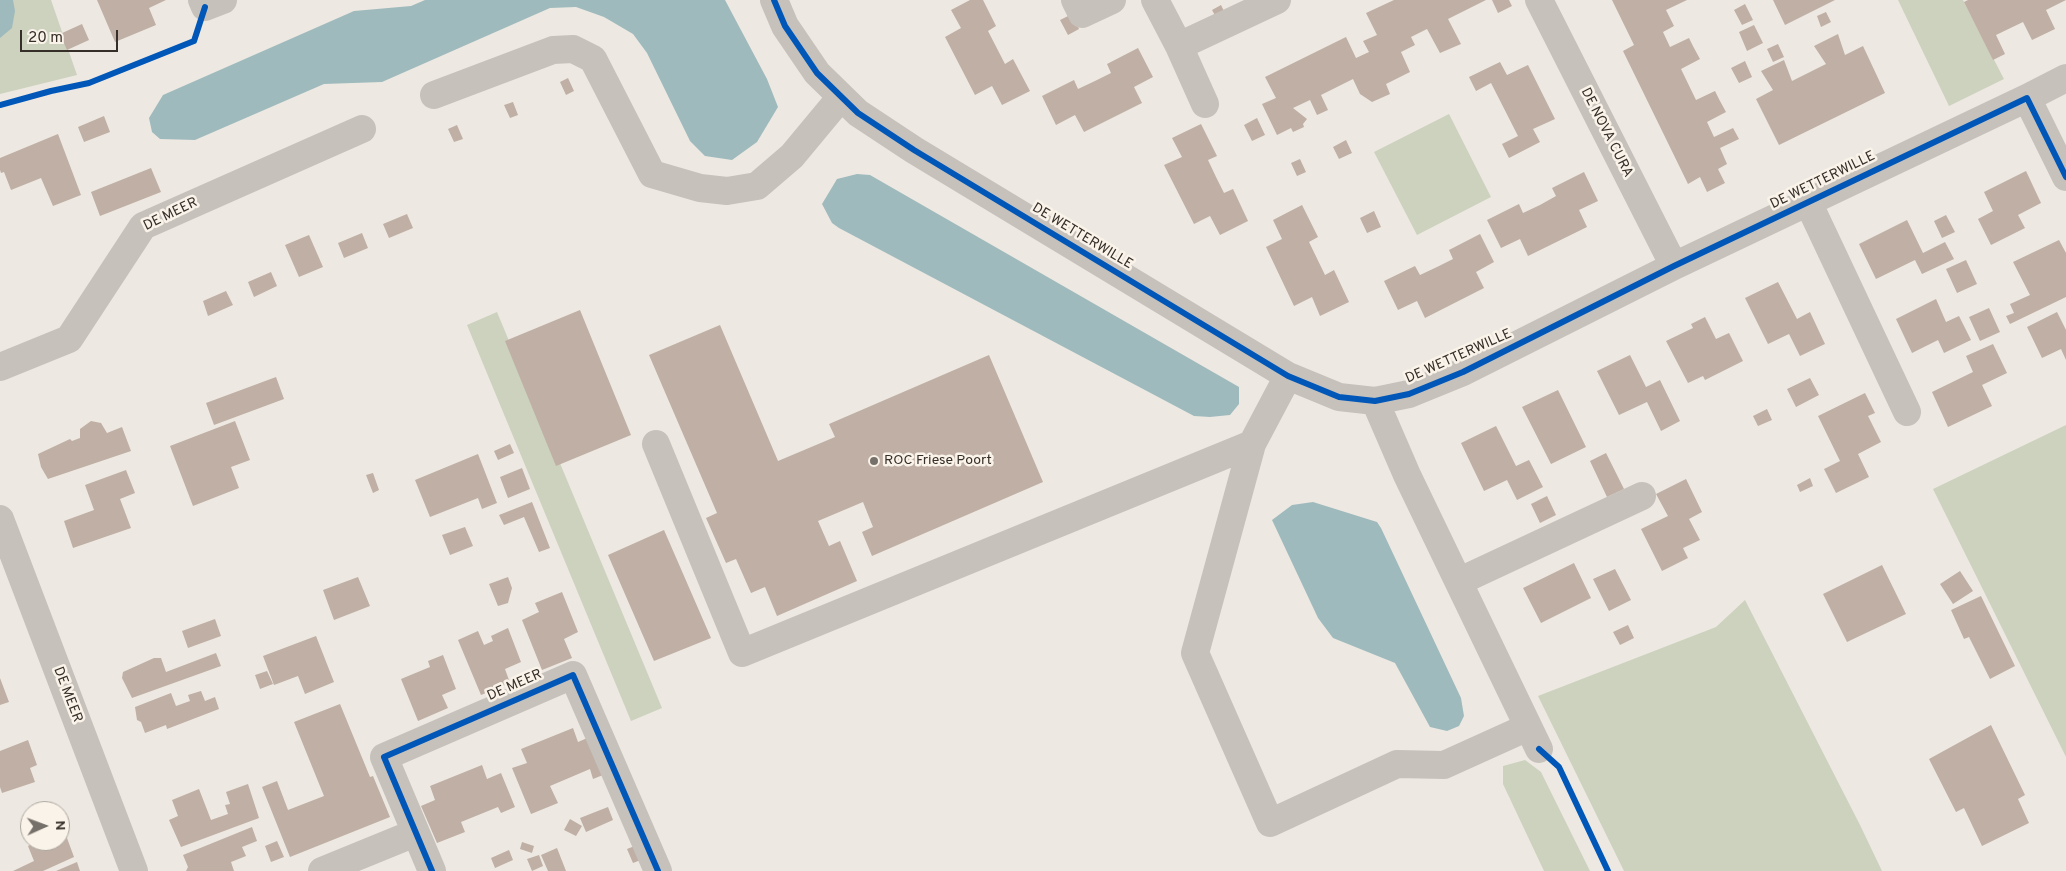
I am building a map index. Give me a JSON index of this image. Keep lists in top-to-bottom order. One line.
{"streets":{"street":["DE NOVA CURA","DE WETTERWILLE","DE MEER"]},"crossings":[["DE NOVA CURA","DE WETTERWILLE"]],"places":["ROC Friese Poort"],"scale_bar":"20 m","north":"right"}
